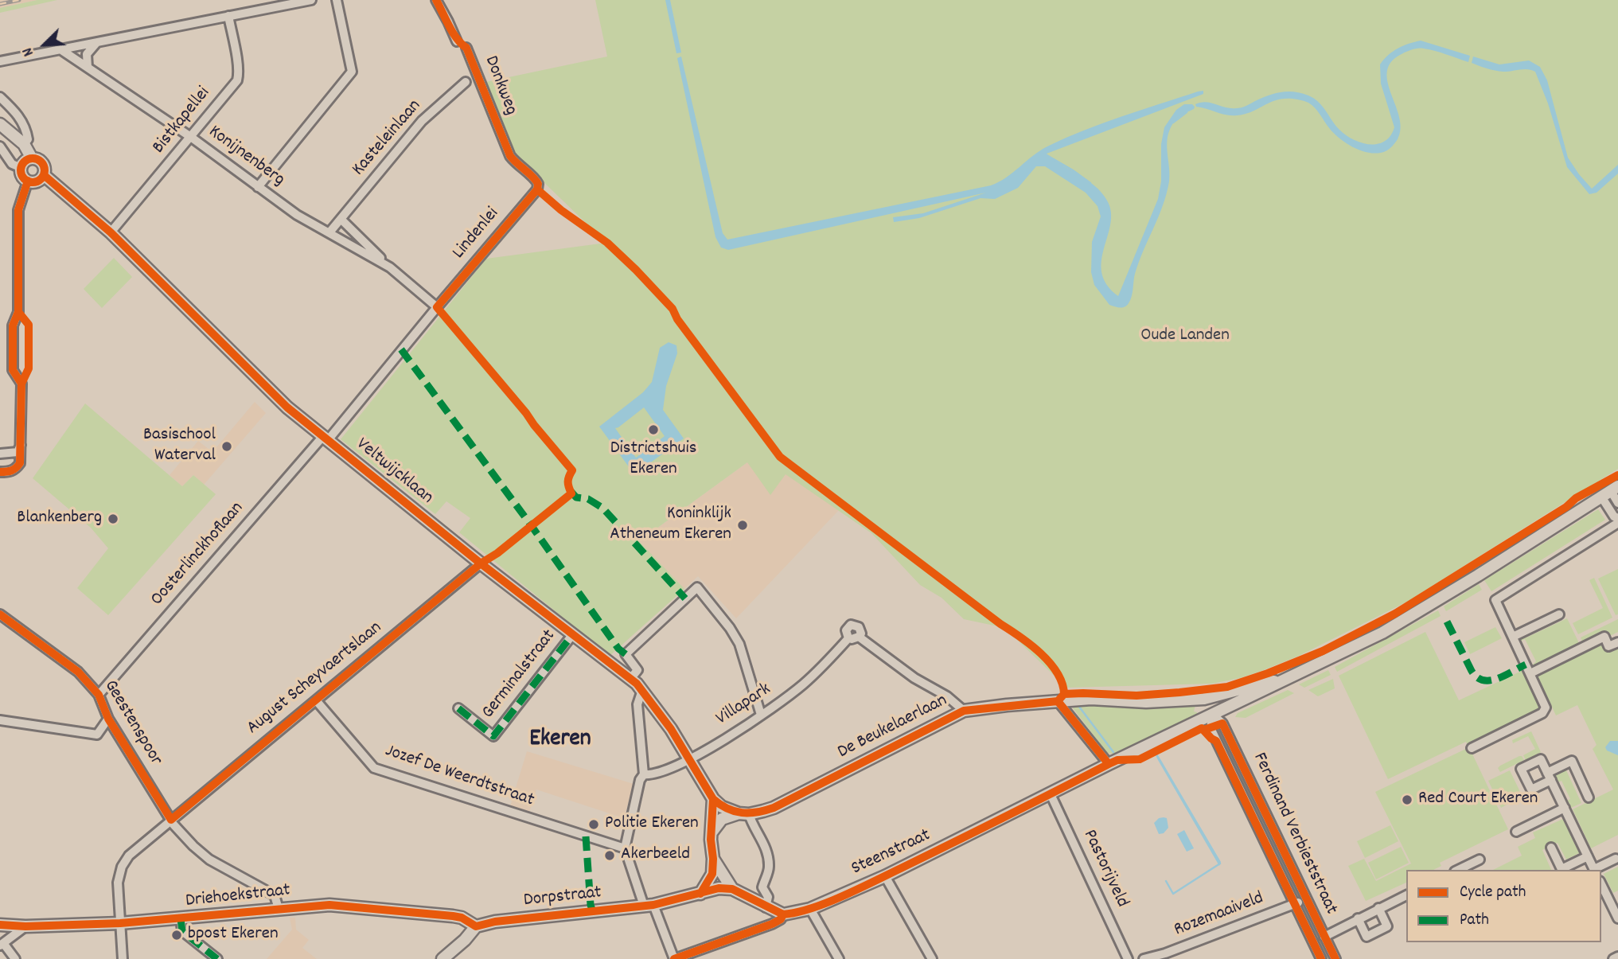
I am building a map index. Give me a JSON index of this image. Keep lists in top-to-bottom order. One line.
{"streets":{"main road":["Veltwijcklaan","De Beukelaerlaan","Steenstraat","Driehoekstraat","Dorpstraat"],"street":["Donkweg","Bistkapellei","Kasteleinlaan","Konijnenberg","Lindenlei","Oosterlinckhoflaan","Germinalstraat","August Scheyvaertslaan","Villapark","Geestenspoor","Jozef De Weerdtstraat","Ferdinand Verbieststraat","Pastorijveld","Rozemaaiveld"]},"crossings":[["Donkweg","Lindenlei"],["Bistkapellei","Konijnenberg"],["Bistkapellei","Veltwijcklaan"],["Kasteleinlaan","Konijnenberg"],["Konijnenberg","Lindenlei"],["Lindenlei","Veltwijcklaan"],["Lindenlei","Oosterlinckhoflaan"],["Veltwijcklaan","Oosterlinckhoflaan"],["Veltwijcklaan","Germinalstraat"],["Veltwijcklaan","August Scheyvaertslaan"],["Veltwijcklaan","Villapark"],["Veltwijcklaan","De Beukelaerlaan"],["Oosterlinckhoflaan","Geestenspoor"],["August Scheyvaertslaan","Geestenspoor"],["August Scheyvaertslaan","Jozef De Weerdtstraat"],["August Scheyvaertslaan","Driehoekstraat"],["Villapark","De Beukelaerlaan"],["Geestenspoor","Driehoekstraat"],["De Beukelaerlaan","Steenstraat"],["Ferdinand Verbieststraat","Steenstraat"],["Ferdinand Verbieststraat","Rozemaaiveld"],["Steenstraat","Pastorijveld"],["Driehoekstraat","Dorpstraat"]],"districts":["Ekeren"],"parks":["Oude Landen"],"places":["Districtshuis Ekeren","Basischool Waterval","Blankenberg","Koninklijk Atheneum Ekeren","Red Court Ekeren","Politie Ekeren","Akerbeeld","bpost Ekeren"],"legend":["Cycle path","Path"],"north":"bottom left"}
